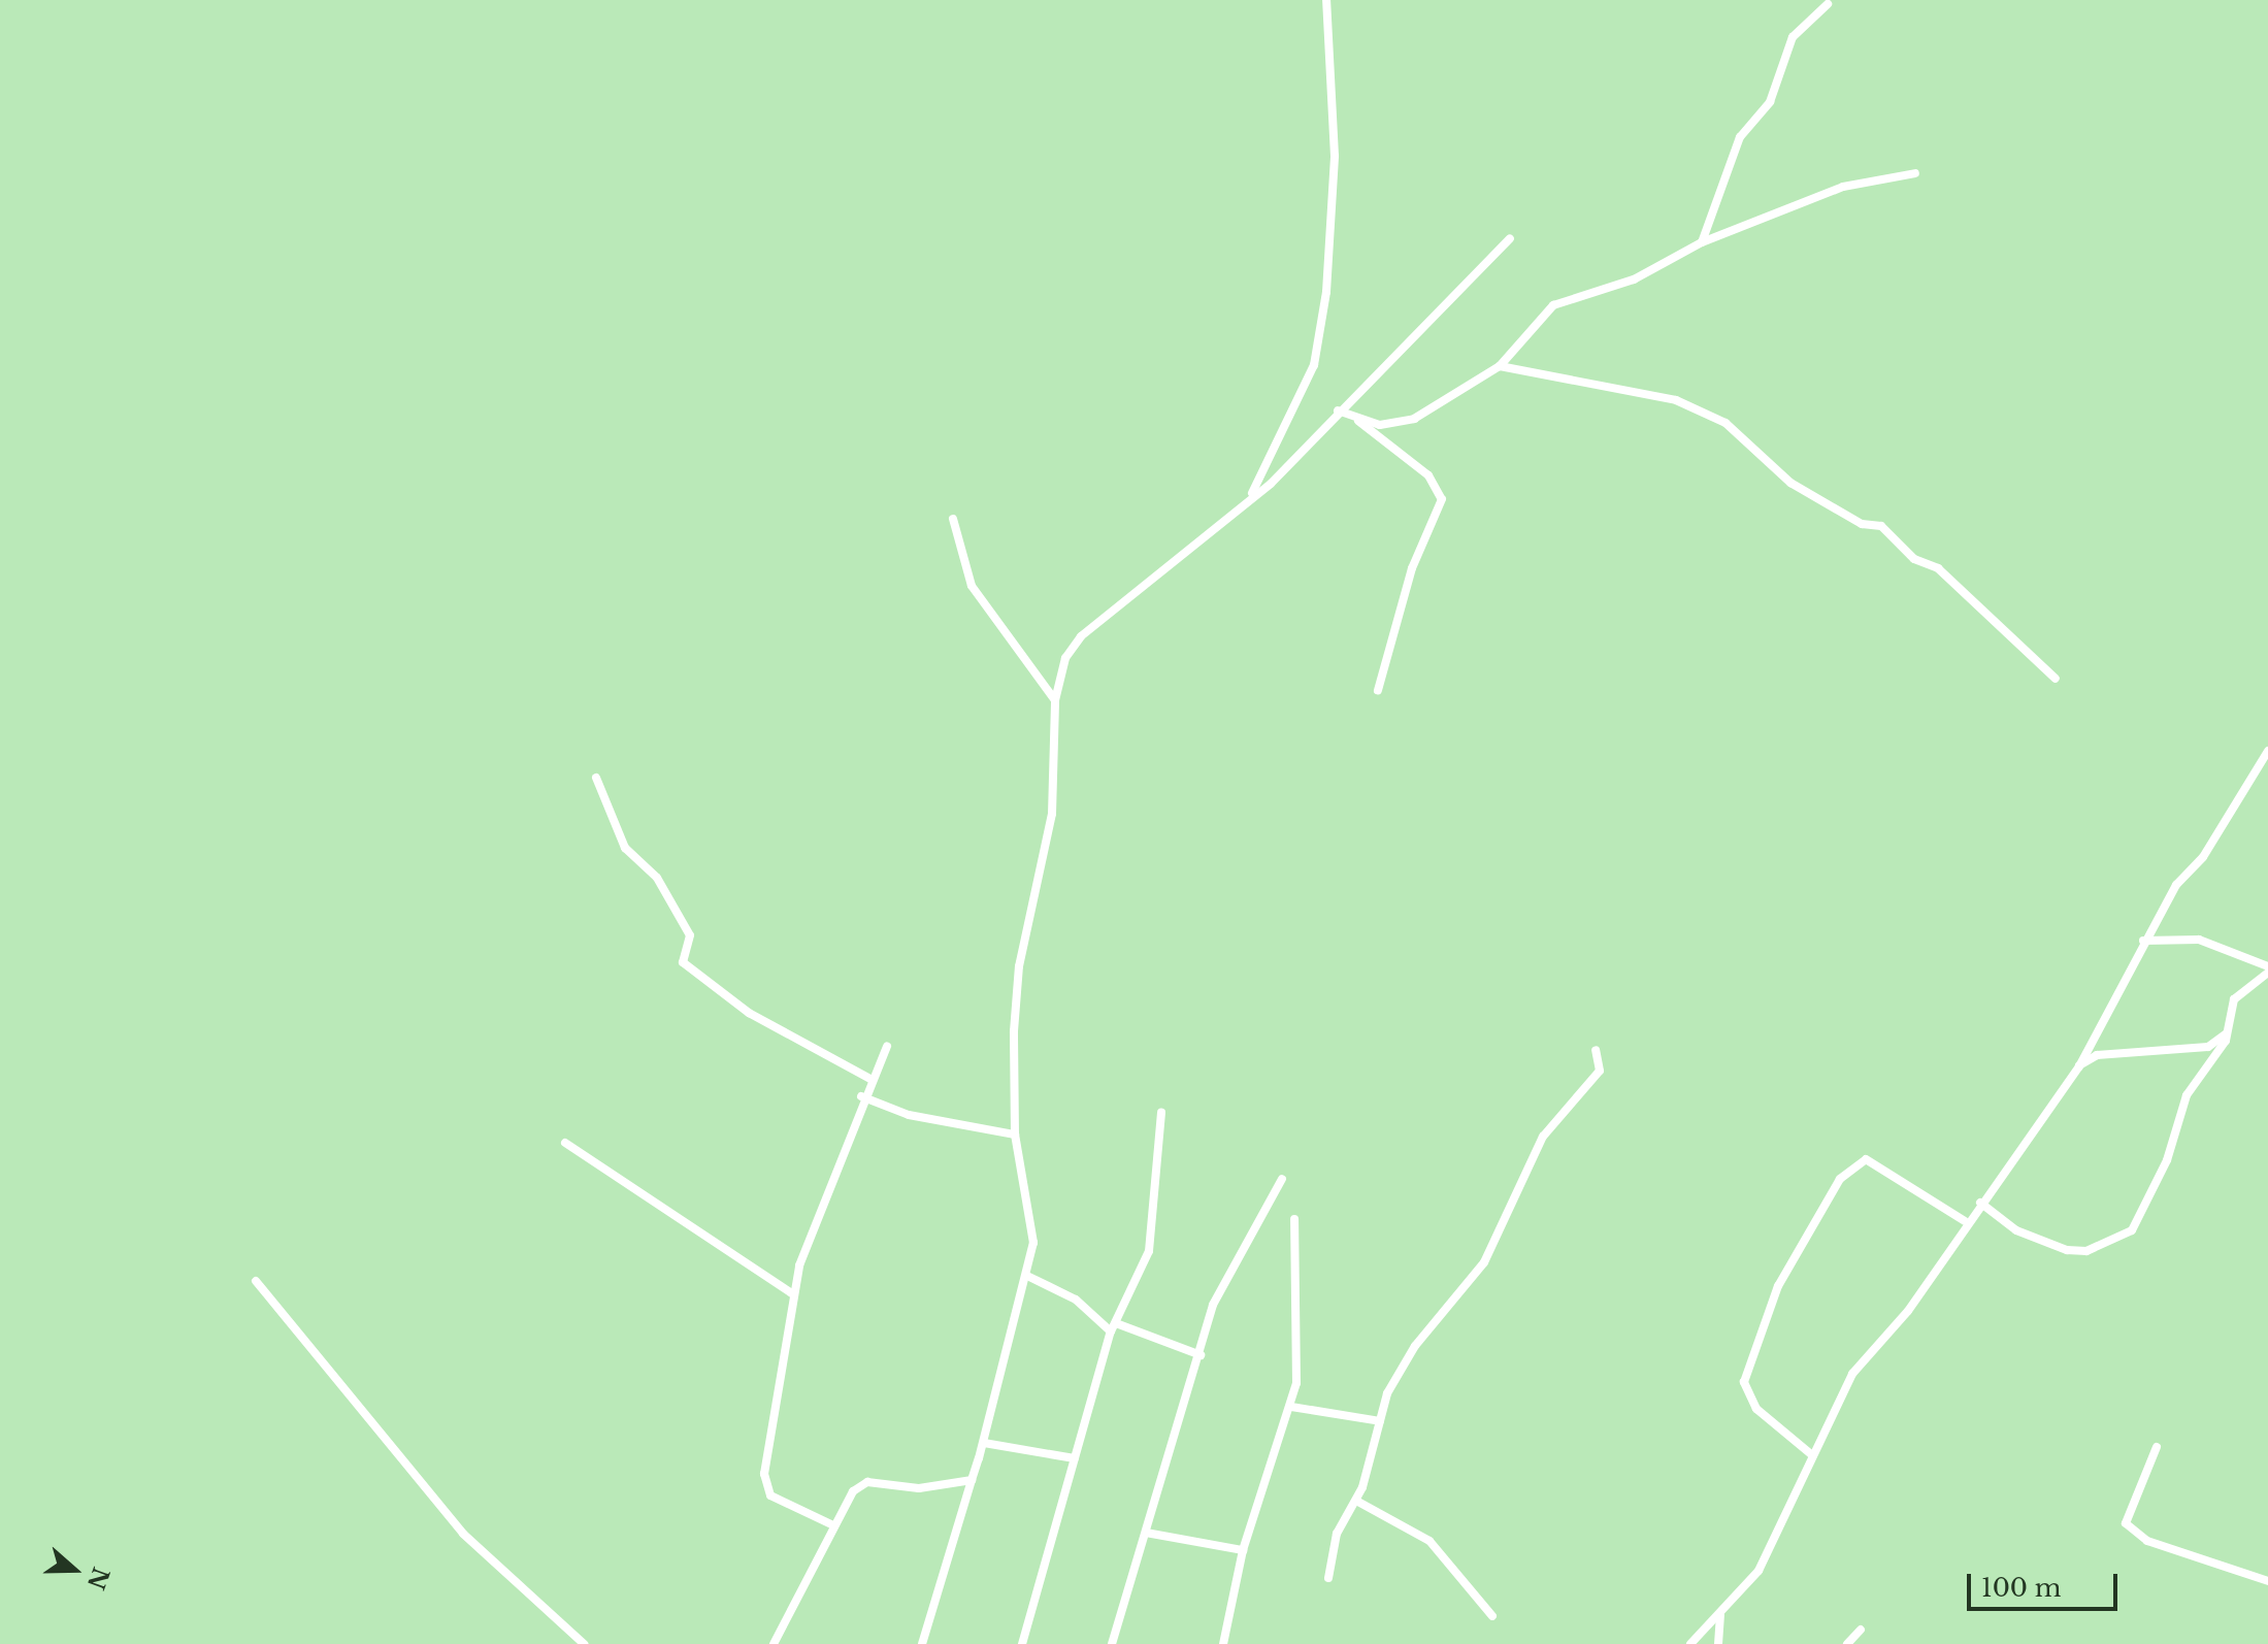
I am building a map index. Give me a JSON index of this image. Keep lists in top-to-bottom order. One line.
{"scale_bar":"100 m","north":"right"}
